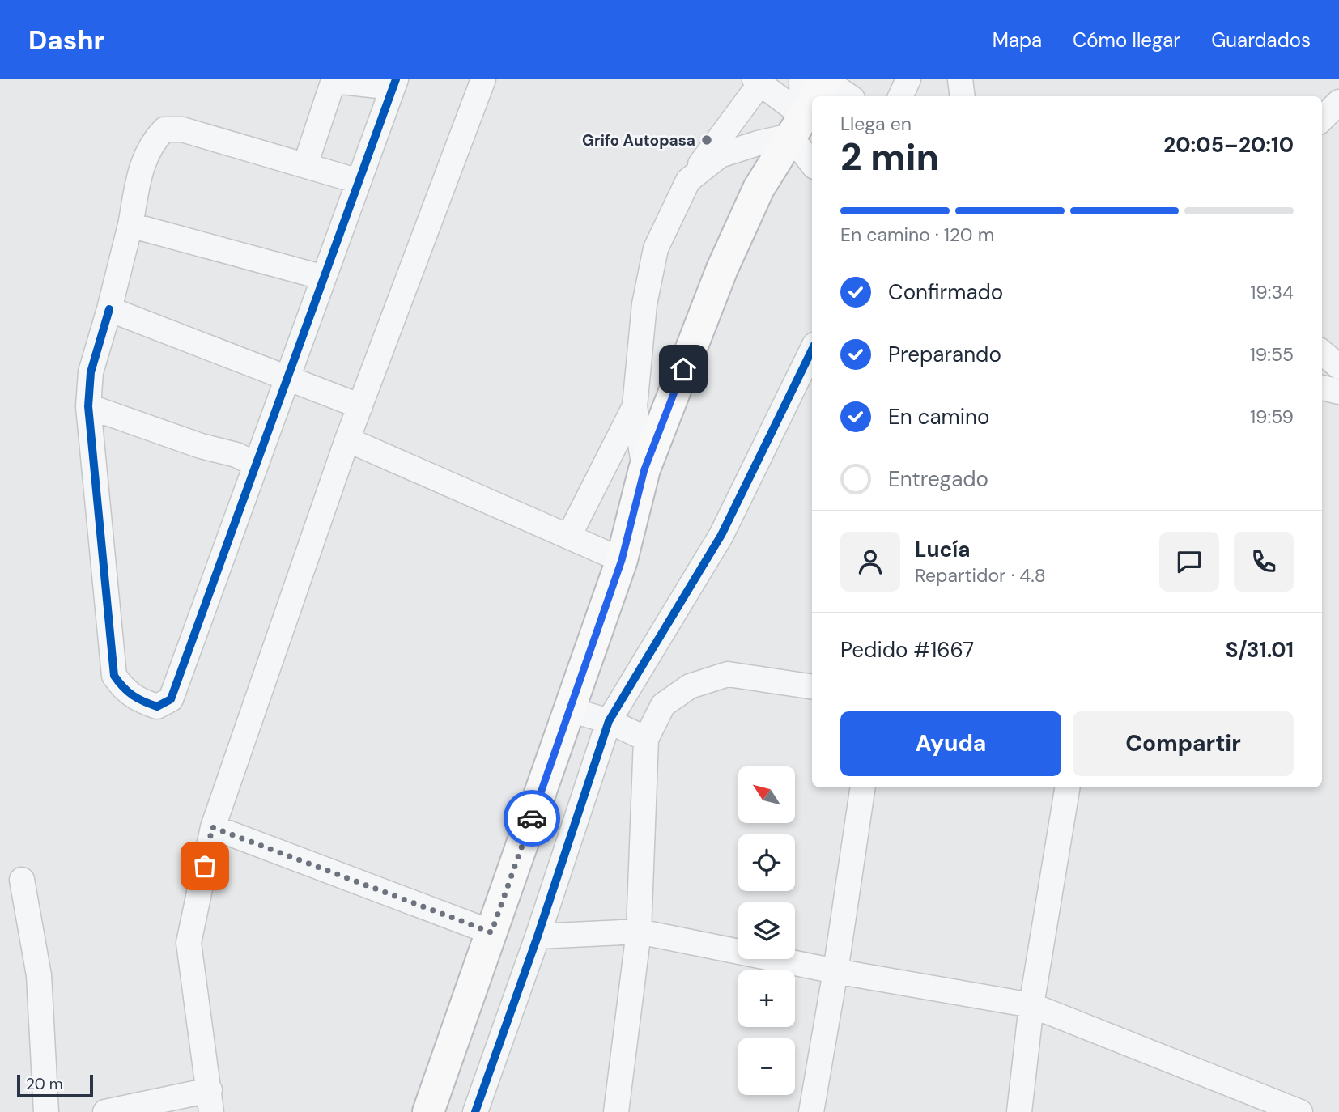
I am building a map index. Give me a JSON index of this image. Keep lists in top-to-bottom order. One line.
{"places":["Grifo Autopasa"],"scale_bar":"20 m","north":"top left","page":{"header":"Dashr","nav":["Mapa","Cómo llegar","Guardados"],"heading":["2 min","Llega en","20:05–20:10"],"panel":["Lucía","Repartidor · 4.8","Pedido #1667","S/31.01"],"bar":"En camino · 120 m","list":[["Confirmado","19:34"],["Preparando","19:55"],["En camino","19:59"],"Entregado"],"buttons":["Ayuda","Compartir"],"map_buttons":["+","−"],"scale":"20 m"}}
